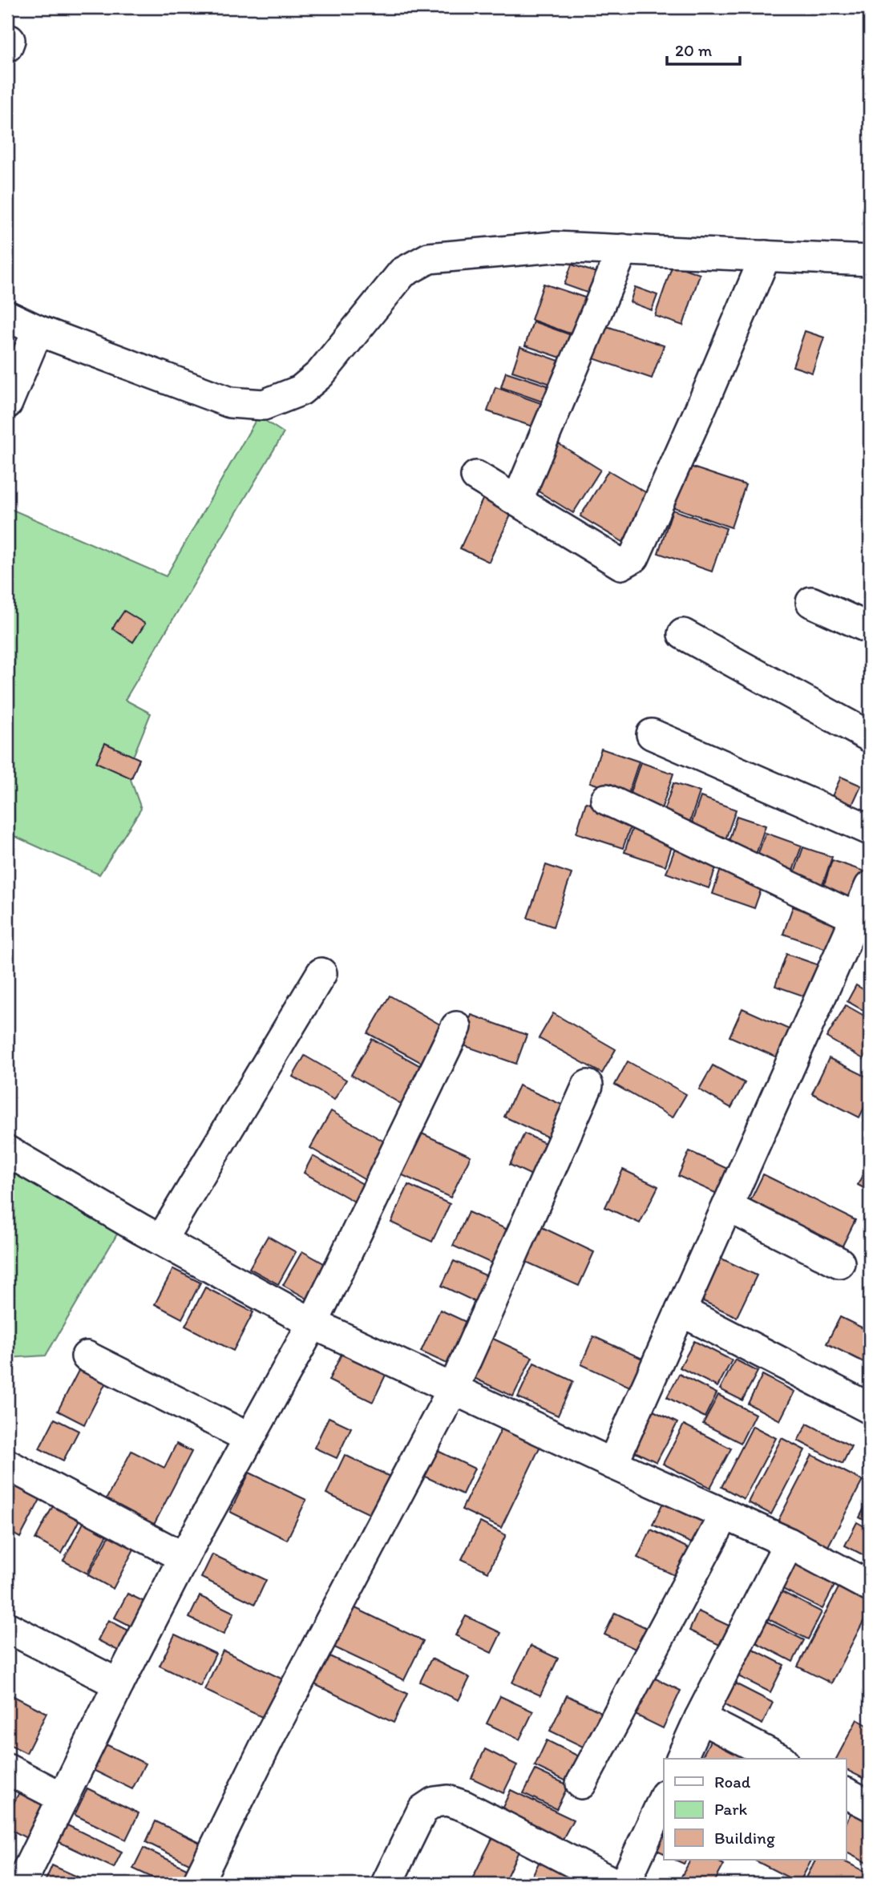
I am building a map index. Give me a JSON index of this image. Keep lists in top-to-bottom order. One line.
{"legend":["Road","Park","Building"],"scale_bar":"20 m"}
